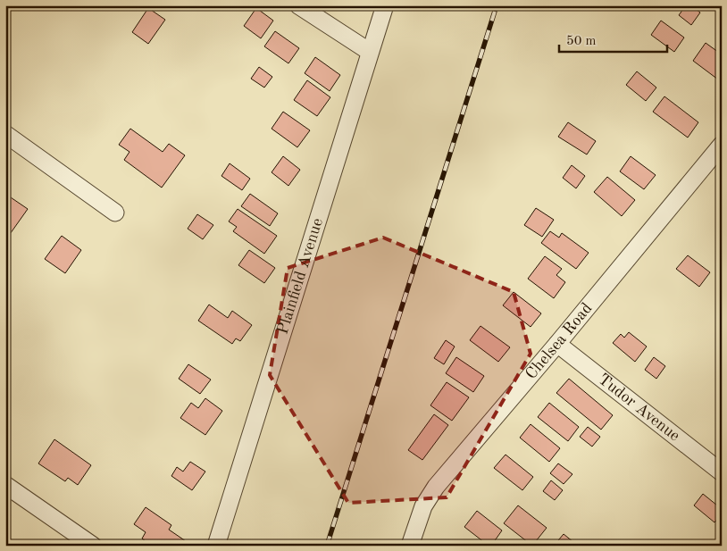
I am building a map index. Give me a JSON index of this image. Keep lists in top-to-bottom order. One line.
{"streets":{"street":["Plainfield Avenue","Chelsea Road","Tudor Avenue"]},"crossings":[["Chelsea Road","Tudor Avenue"]],"scale_bar":"50 m"}
